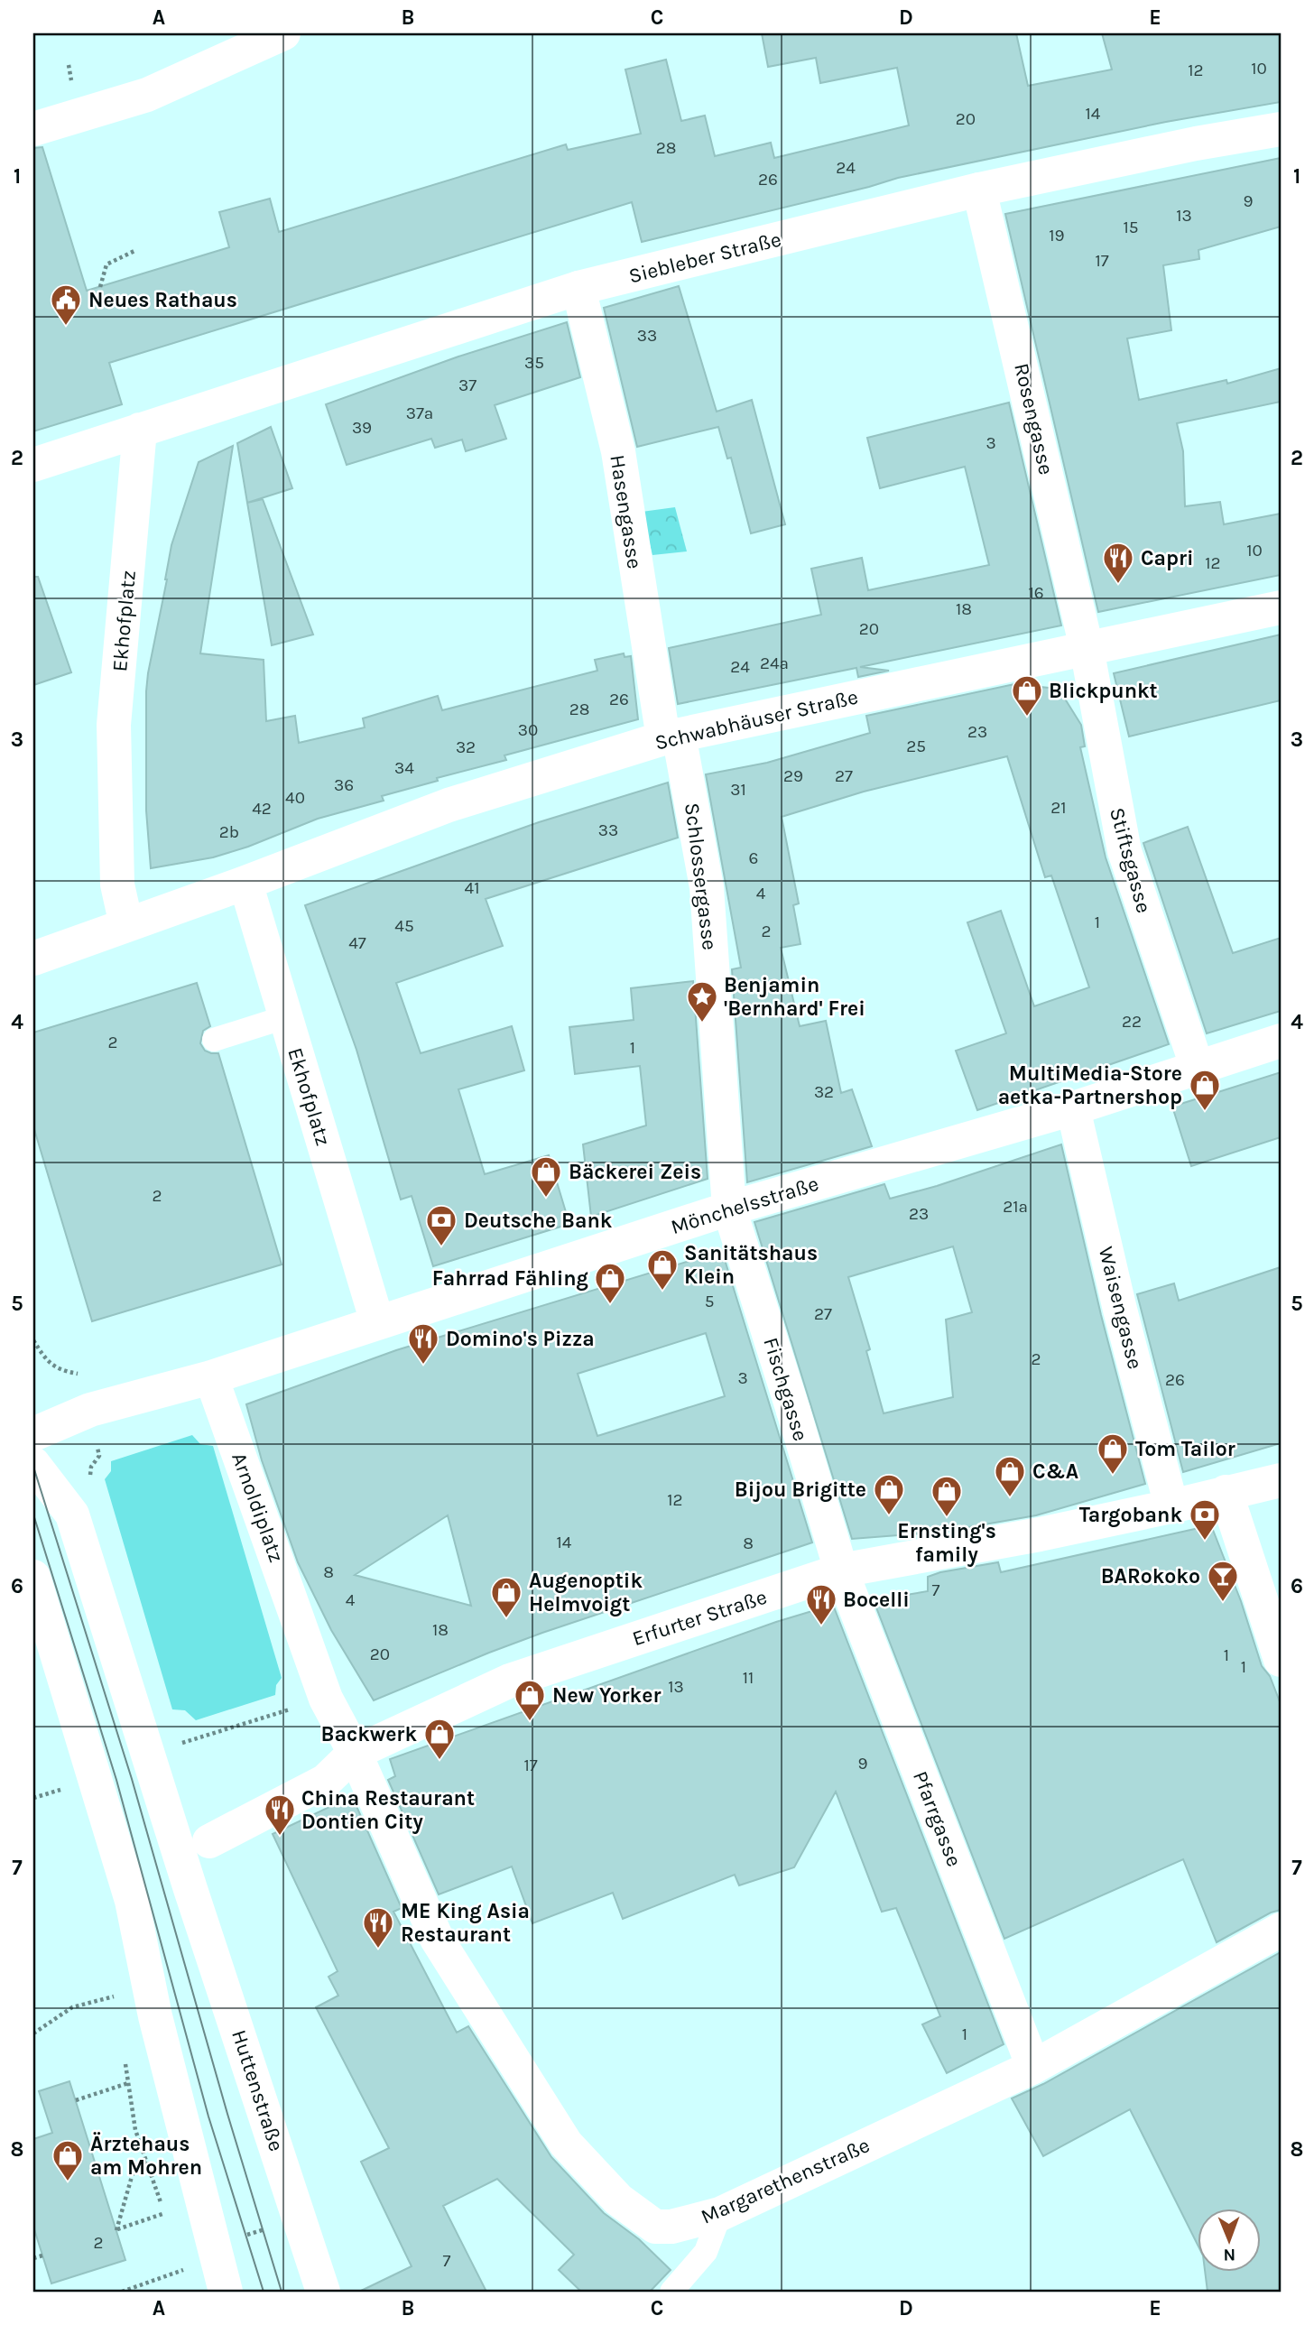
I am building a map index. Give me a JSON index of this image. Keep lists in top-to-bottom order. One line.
{"streets":{"street":["Siebleber Straße","Rosengasse","Hasengasse","Ekhofplatz","Schwabhäuser Straße","Stiftsgasse","Schlossergasse","Mönchelsstraße","Waisengasse","Fischgasse","Arnoldiplatz","Erfurter Straße","Pfarrgasse","Huttenstraße","Margarethenstraße"]},"crossings":[["Siebleber Straße","Rosengasse"],["Siebleber Straße","Hasengasse"],["Siebleber Straße","Ekhofplatz"],["Rosengasse","Schwabhäuser Straße"],["Rosengasse","Stiftsgasse"],["Hasengasse","Schwabhäuser Straße"],["Hasengasse","Schlossergasse"],["Ekhofplatz","Schwabhäuser Straße"],["Ekhofplatz","Mönchelsstraße"],["Schwabhäuser Straße","Stiftsgasse"],["Schwabhäuser Straße","Schlossergasse"],["Stiftsgasse","Mönchelsstraße"],["Schlossergasse","Mönchelsstraße"],["Schlossergasse","Fischgasse"],["Mönchelsstraße","Waisengasse"],["Mönchelsstraße","Fischgasse"],["Mönchelsstraße","Arnoldiplatz"],["Waisengasse","Erfurter Straße"],["Fischgasse","Erfurter Straße"],["Fischgasse","Pfarrgasse"],["Arnoldiplatz","Erfurter Straße"],["Arnoldiplatz","Margarethenstraße"],["Erfurter Straße","Pfarrgasse"],["Erfurter Straße","Margarethenstraße"],["Pfarrgasse","Margarethenstraße"]],"places":{"public building":["Neues Rathaus"],"restaurant":["Capri","Domino's Pizza","Bocelli","China Restaurant Dontien City","ME King Asia Restaurant"],"shop":["Blickpunkt","MultiMedia-Store aetka-Partnershop","Bäckerei Zeis","Sanitätshaus Klein","Fahrrad Fähling","Tom Tailor","C&A","Bijou Brigitte","Ernsting's family","Augenoptik Helmvoigt","New Yorker","Backwerk","Ärztehaus am Mohren"],"place":["Benjamin 'Bernhard' Frei"],"bank":["Deutsche Bank","Targobank"],"bar":["BARokoko"]},"house_numbers":["10","12","14","20","28","24","26","9","13","15","19","17","33","35","37","37a","39","3","10","12","16","18","20","24a","24","26","28","30","23","25","32","34","29","27","36","31","40","21","42","33","2b","6","41","4","1","45","2","47","22","2","1","32","2","21a","23","5","27","2","3","26","12","14","8","8","7","4","18","20","1","1","11","13","9","17","1","2","7"],"north":"bottom","grid":{"columns":["A","B","C","D","E"],"rows":["1","2","3","4","5","6","7","8"]}}
